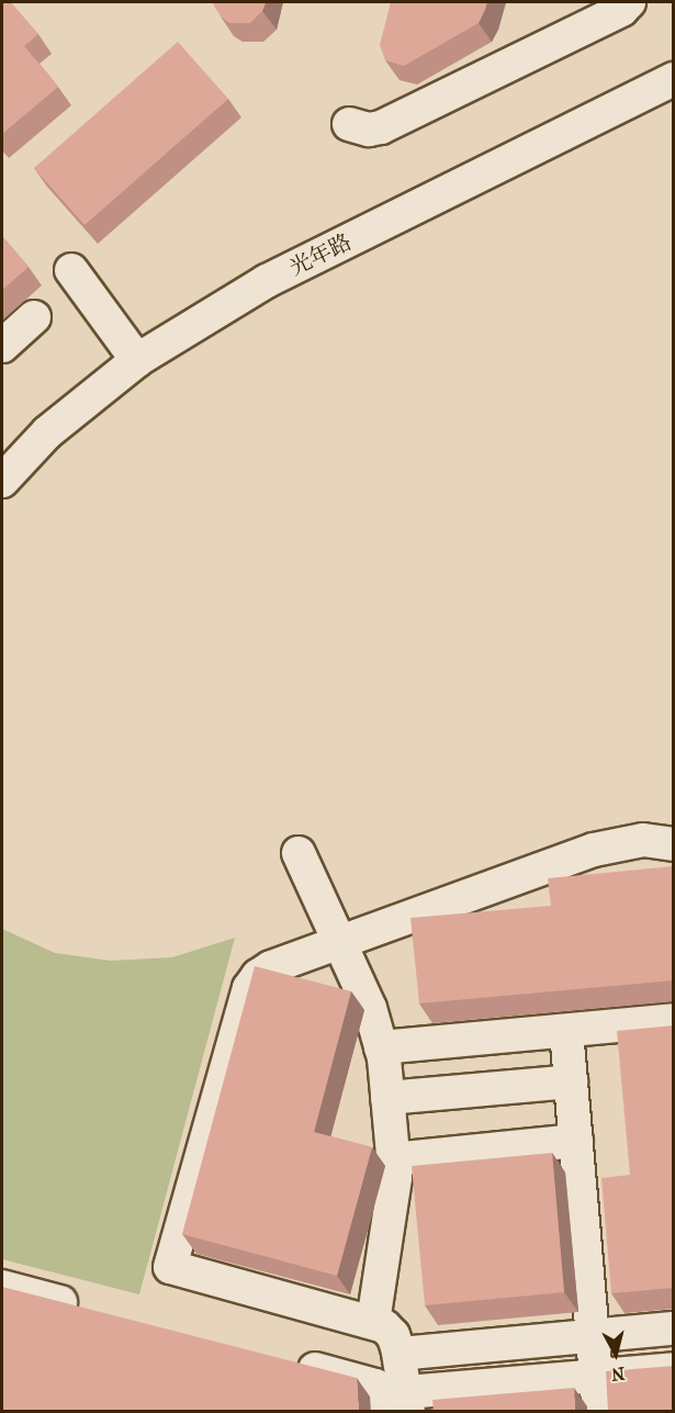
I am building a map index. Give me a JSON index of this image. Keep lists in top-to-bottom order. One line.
{"streets":{"street":["光年路"]},"north":"bottom"}
